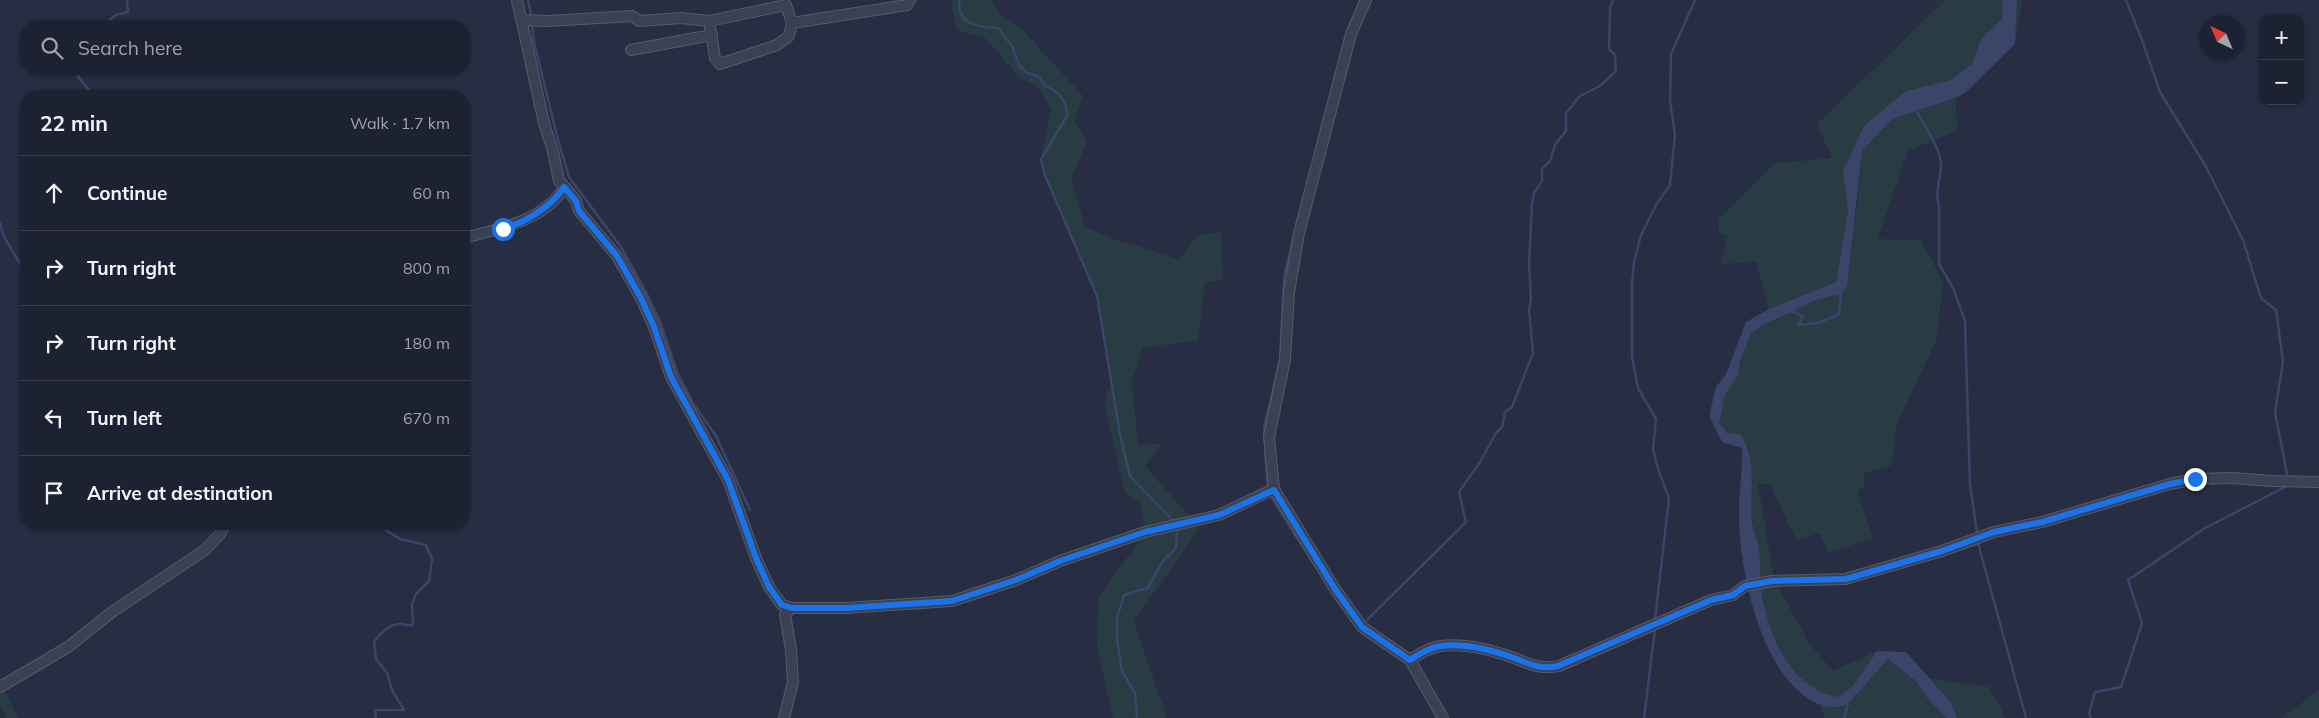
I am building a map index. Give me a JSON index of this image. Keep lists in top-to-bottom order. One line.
{"north":"top left","page":{"map_buttons":["+","−"],"search":"Search here","heading":["22 min","Walk · 1.7 km"],"list":[["Continue","60 m"],["Turn right","800 m"],["Turn right","180 m"],["Turn left","670 m"],"Arrive at destination"]}}
